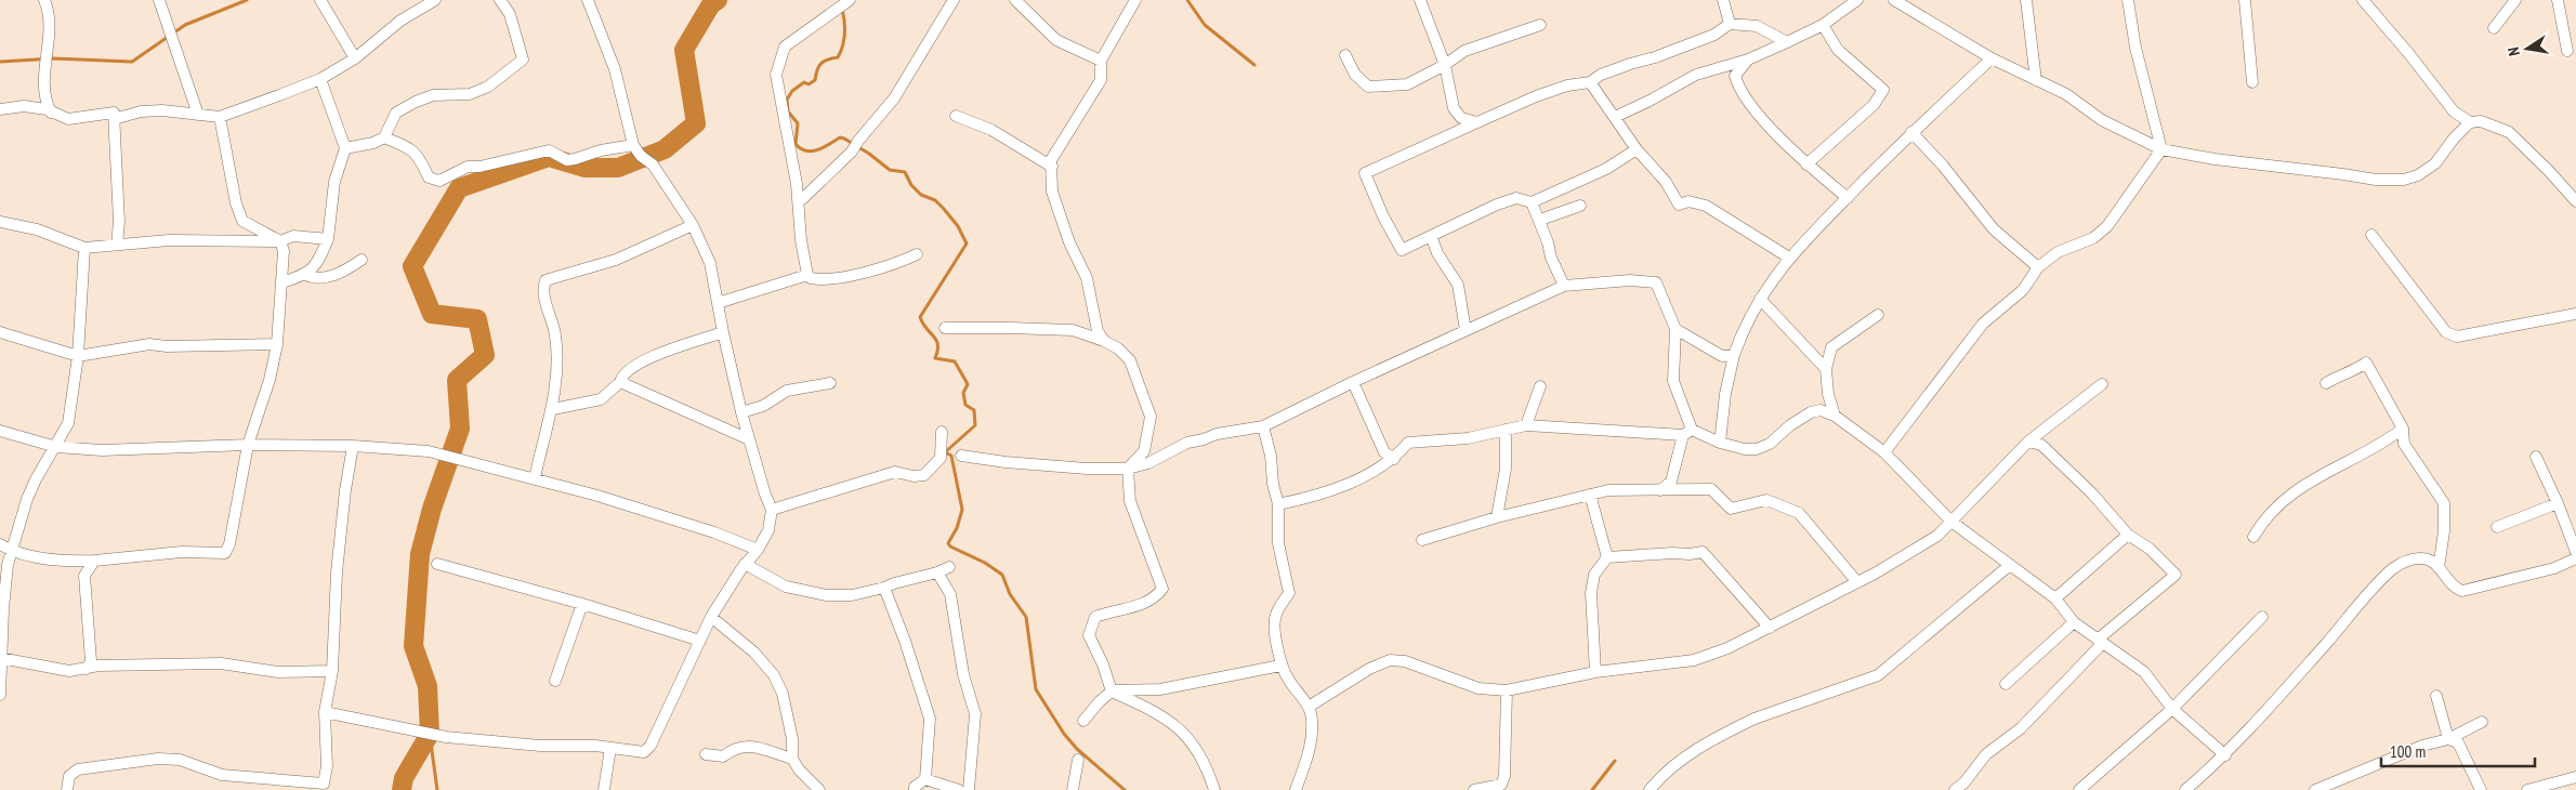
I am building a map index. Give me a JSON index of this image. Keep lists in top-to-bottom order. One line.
{"scale_bar":"100 m","north":"left"}
